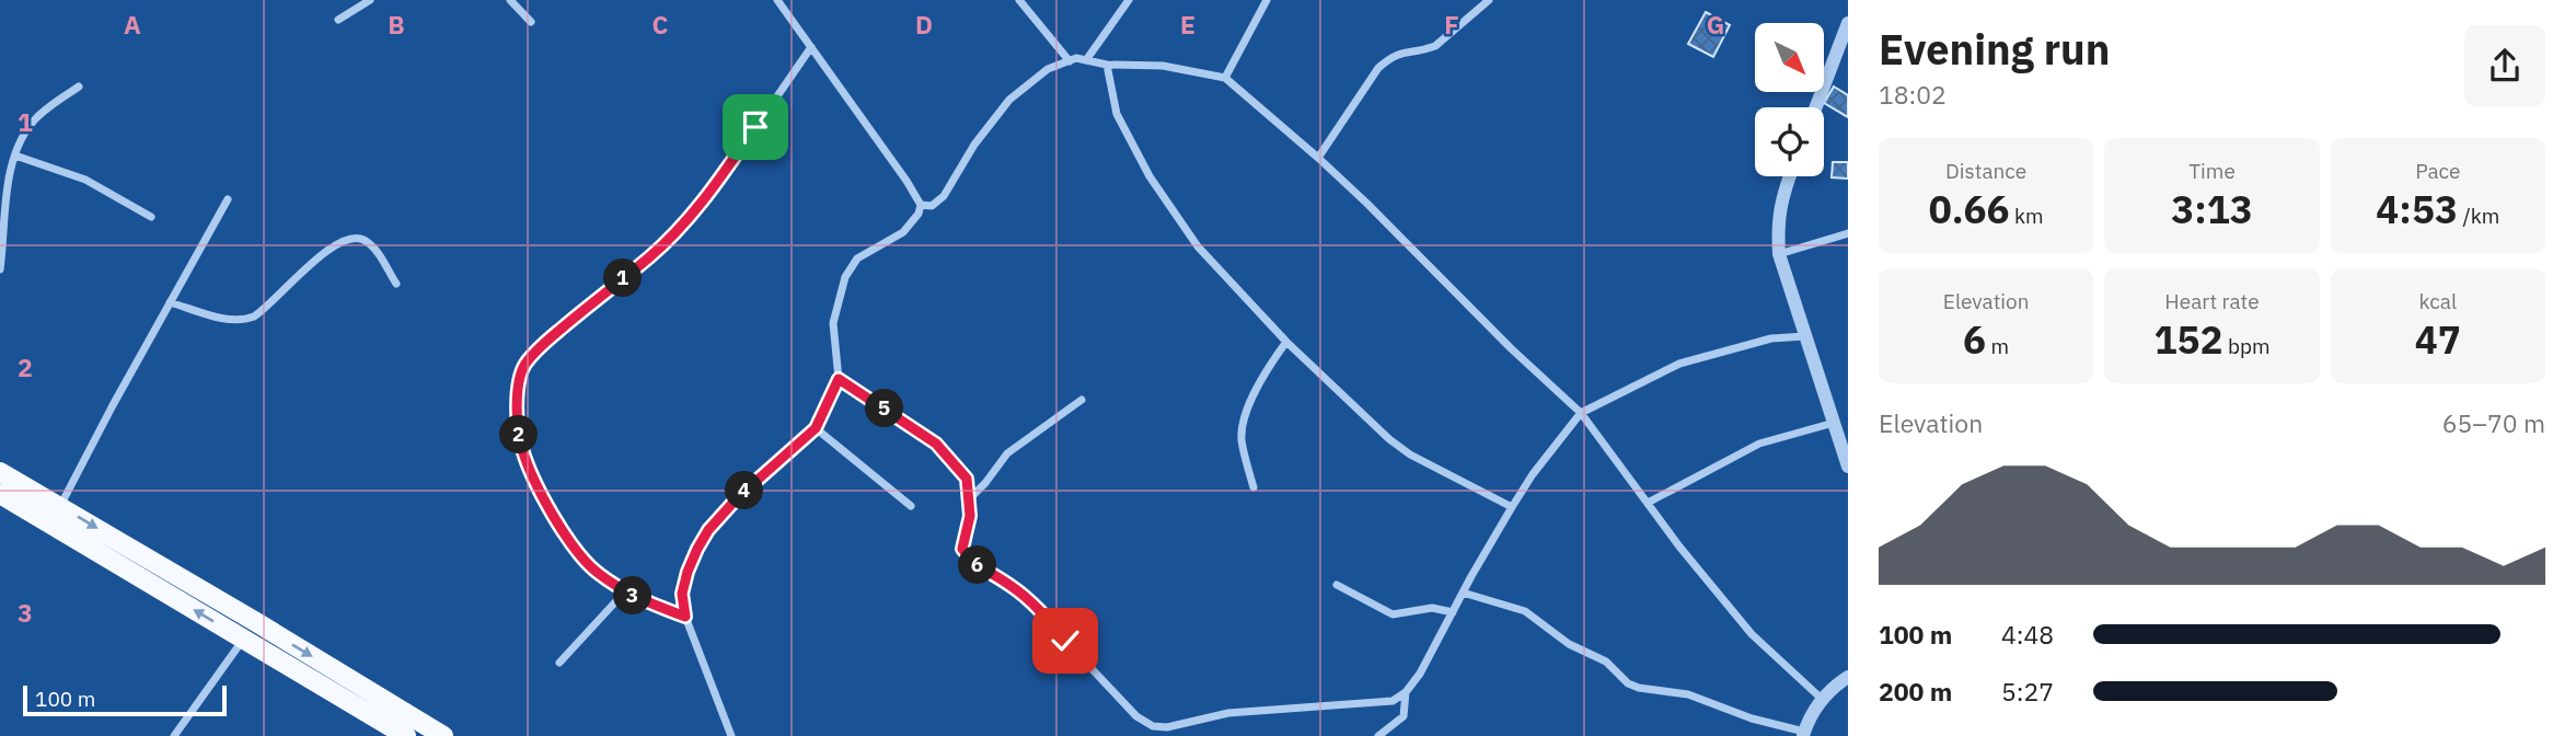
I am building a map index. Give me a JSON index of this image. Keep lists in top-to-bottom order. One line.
{"scale_bar":"100 m","north":"bottom right","page":{"heading":["Evening run","18:02"],"stats":[["Distance","0.66 km"],["Time","3:13"],["Pace","4:53 /km"],["Elevation","6 m"],["Heart rate","152 bpm"],["kcal","47"]],"pins":["1","5","2","4","6","3"],"chart":["Elevation","65–70 m"],"list":[{"name":"100 m","note":"4:48"},{"name":"200 m","note":"5:27"}],"scale":"100 m"},"grid":{"columns":["A","B","C","D","E","F","G"],"rows":["1","2","3"]}}
